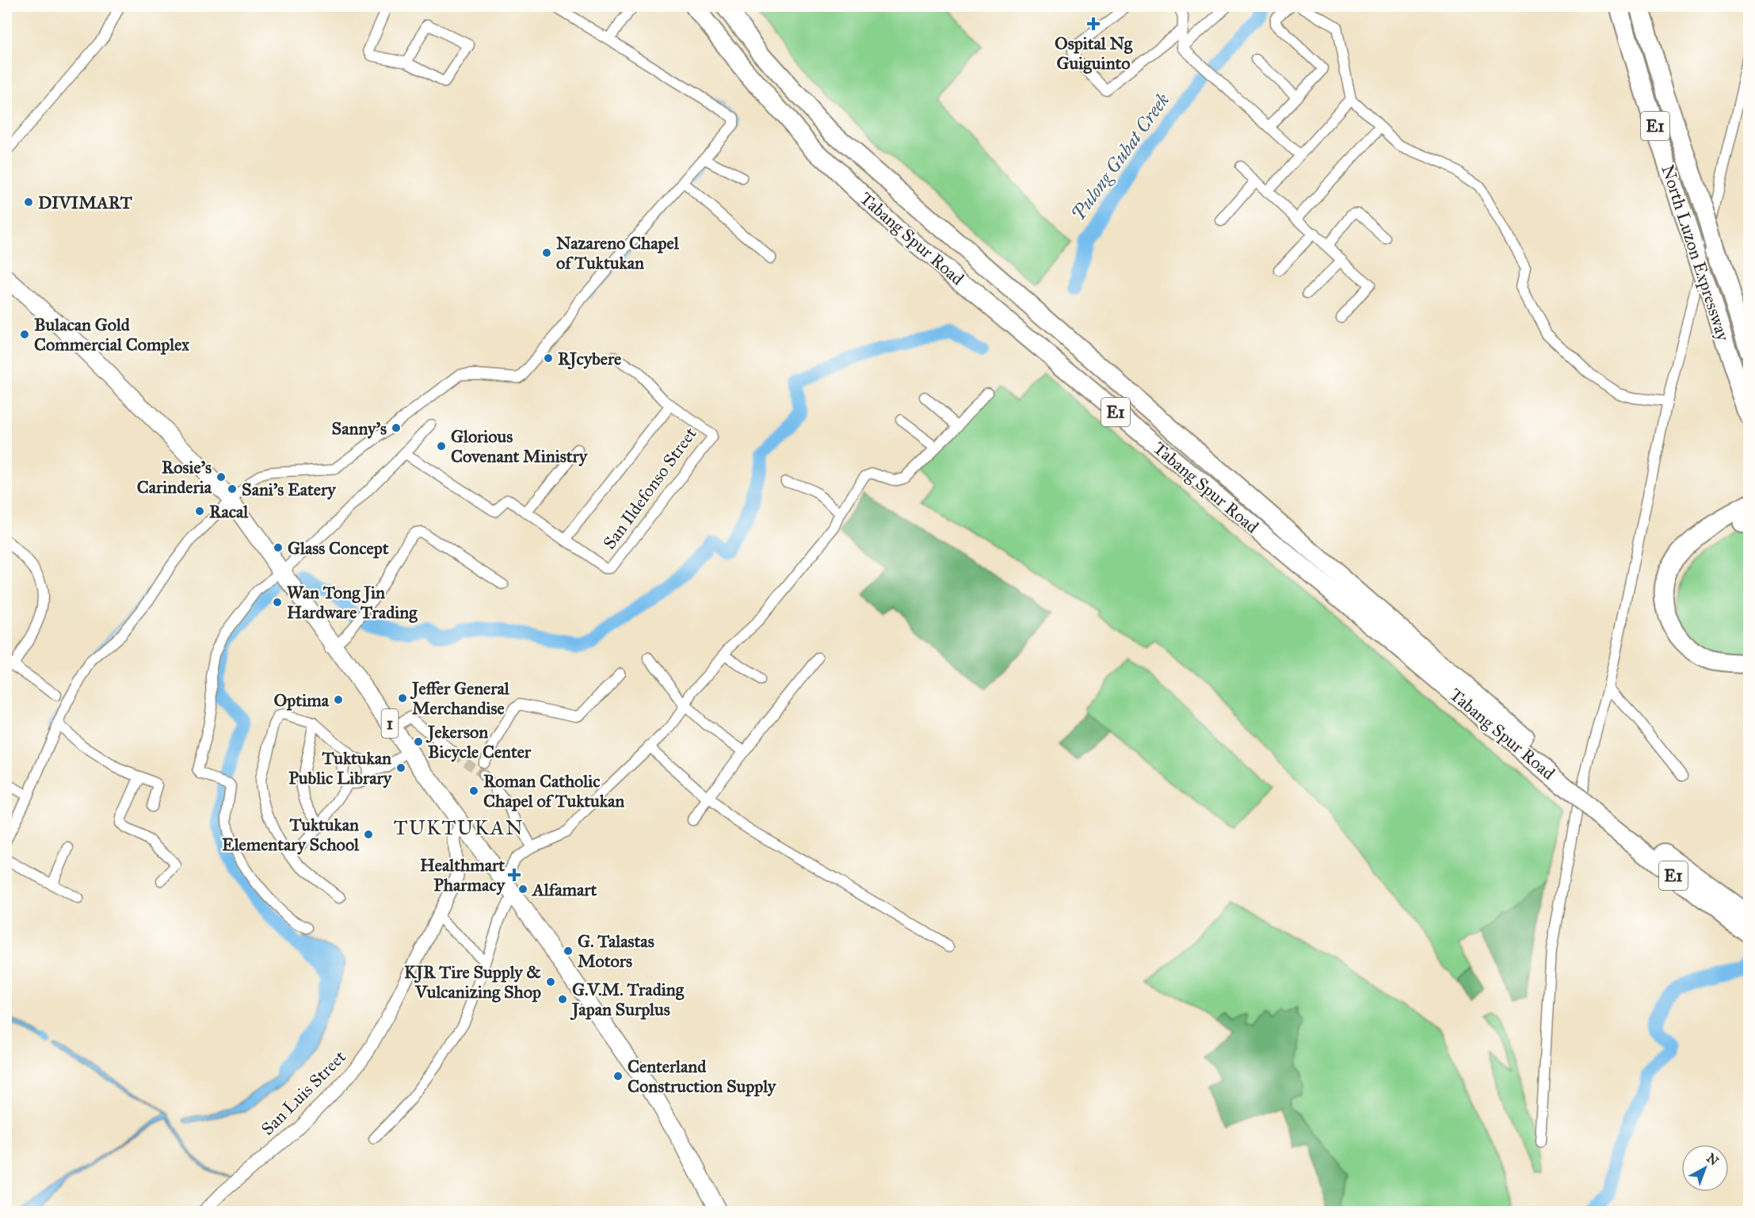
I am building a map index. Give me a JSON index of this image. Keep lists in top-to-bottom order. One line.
{"streets":{"highway":["E1","Tabang Spur Road","North Luzon Expressway","1"],"street":["San Ildefonso Street","San Luis Street"]},"crossings":[["1","San Luis Street"]],"districts":["TUKTUKAN"],"water":["Pulong Gubat Creek"],"places":{"health":["Ospital Ng Guiguinto","Healthmart Pharmacy"],"other":["DIVIMART","Nazareno Chapel of Tuktukan","Bulacan Gold Commercial Complex","RJcybere","Sanny’s","Glorious Covenant Ministry","Rosie’s Carinderia","Sani’s Eatery","Racal","Glass Concept","Wan Tong Jin Hardware Trading","Jeffer General Merchandise","Optima","Jekerson Bicycle Center","Tuktukan Public Library","Roman Catholic Chapel of Tuktukan","Tuktukan Elementary School","Alfamart","G. Talastas Motors","KJR Tire Supply & Vulcanizing Shop","G.V.M. Trading Japan Surplus","Centerland Construction Supply"]},"north":"top right"}
